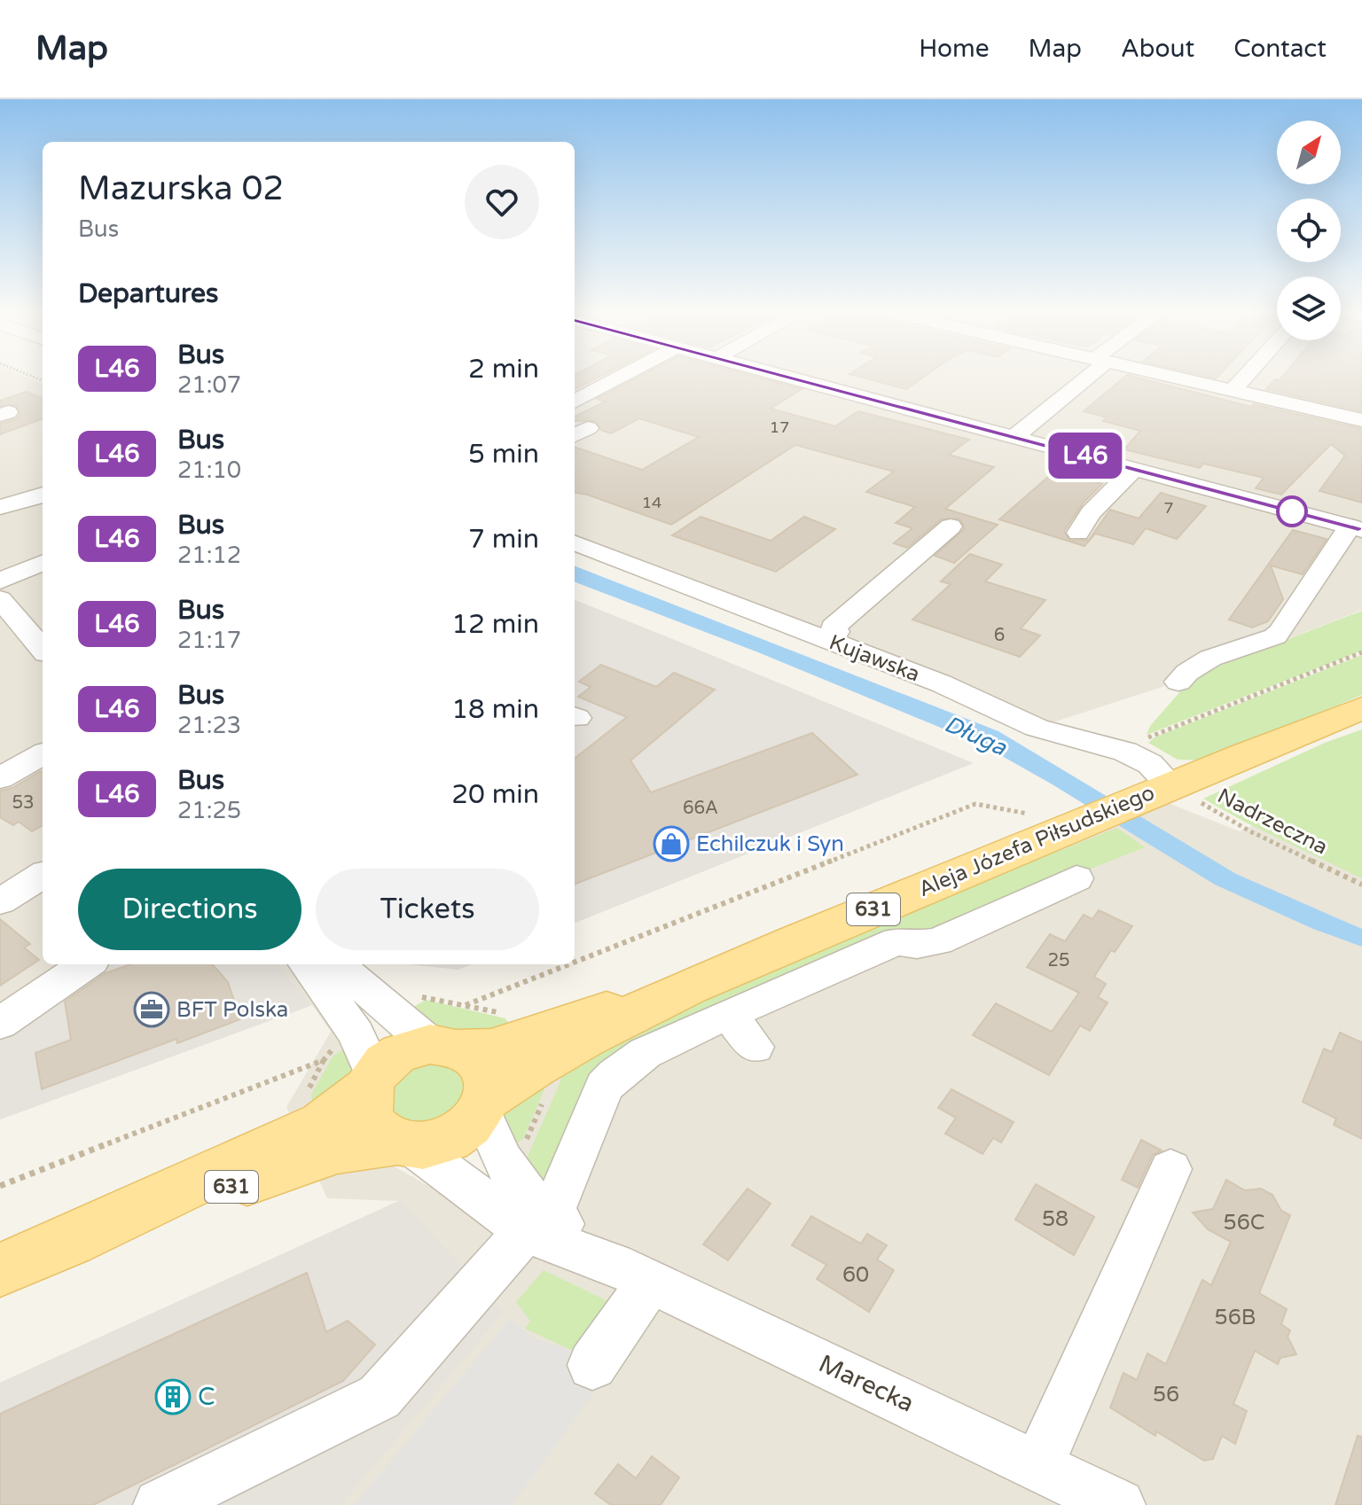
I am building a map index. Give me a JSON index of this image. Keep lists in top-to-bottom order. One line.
{"streets":{"main road":["Aleja Józefa Piłsudskiego","631"],"street":["Kujawska","Marecka"],"path":["Nadrzeczna"]},"crossings":[["Kujawska","Nadrzeczna"],["Kujawska","Aleja Józefa Piłsudskiego"],["Nadrzeczna","Aleja Józefa Piłsudskiego"],["Aleja Józefa Piłsudskiego","631"],["Aleja Józefa Piłsudskiego","Marecka"],["631","Marecka"]],"water":["Długa"],"places":{"shop":["Echilczuk i Syn"],"office":["BFT Polska"],"building":["C"]},"lines":["bus line L46"],"house_numbers":["17","14","7","6","53","66A","25","58","56C","60","56B","56"],"north":"top right","page":{"header":"Map","nav":["Home","Map","About","Contact"],"on_map":"L46","heading":[["Mazurska 02","Bus"],"Departures"],"list":[{"mark":"L46","name":"Bus","note":"21:07","value":"2 min"},{"mark":"L46","name":"Bus","note":"21:10","value":"5 min"},{"mark":"L46","name":"Bus","note":"21:12","value":"7 min"},{"mark":"L46","name":"Bus","note":"21:17","value":"12 min"},{"mark":"L46","name":"Bus","note":"21:23","value":"18 min"},{"mark":"L46","name":"Bus","note":"21:25","value":"20 min"}],"buttons":["Directions","Tickets"]}}
